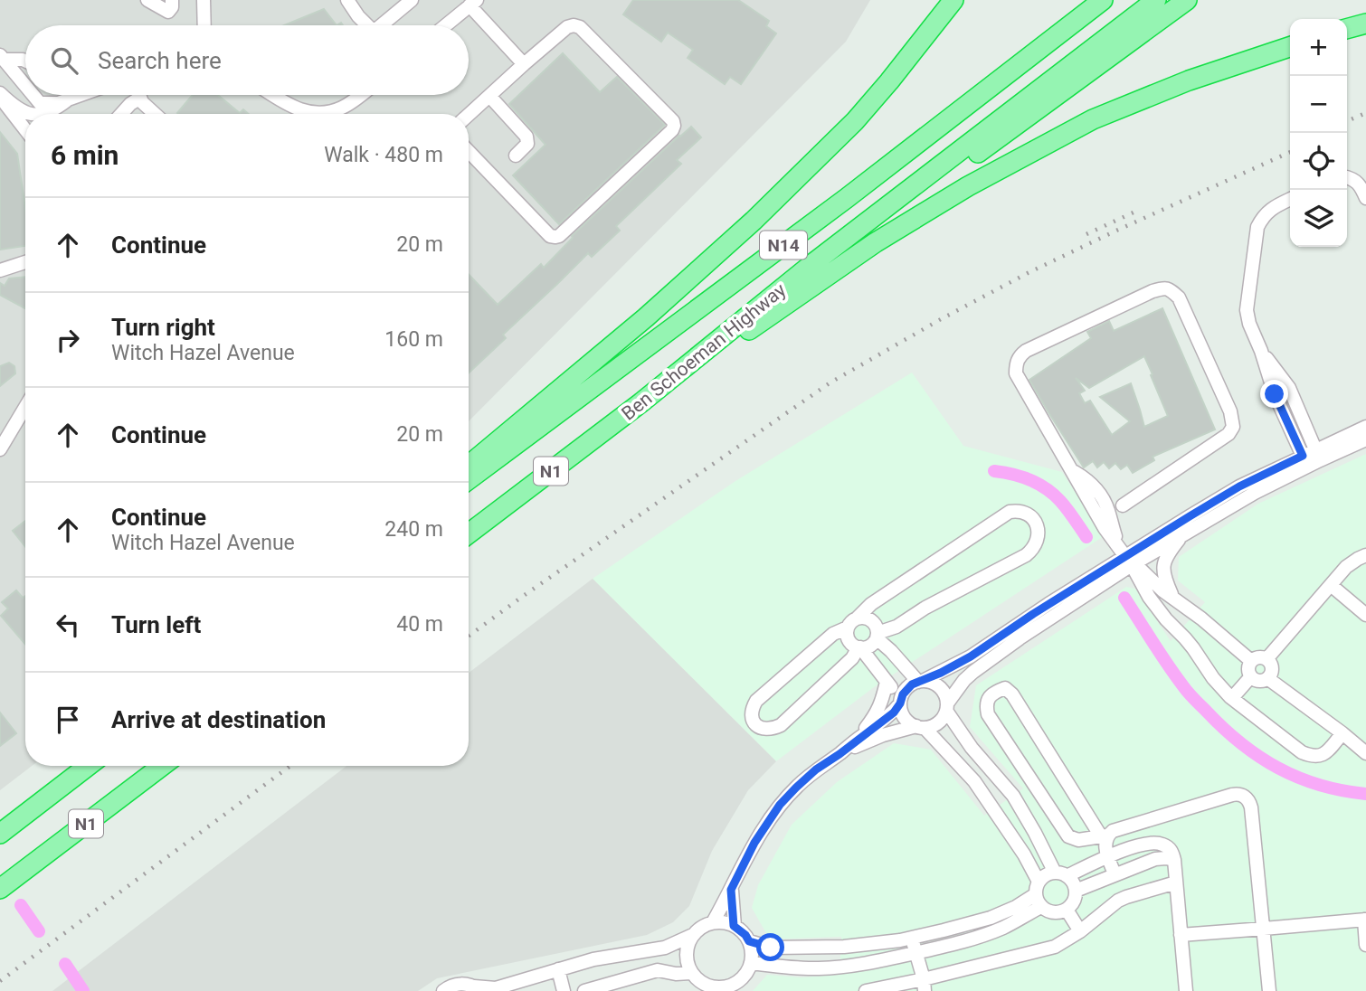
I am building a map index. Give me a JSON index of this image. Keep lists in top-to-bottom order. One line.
{"streets":{"highway":["N14","Ben Schoeman Highway","N1"]},"page":{"map_buttons":["+","−"],"search":"Search here","heading":["6 min","Walk · 480 m"],"list":[["Continue","20 m"],["Turn right","Witch Hazel Avenue","160 m"],["Continue","20 m"],["Continue","Witch Hazel Avenue","240 m"],["Turn left","40 m"],"Arrive at destination"]}}
